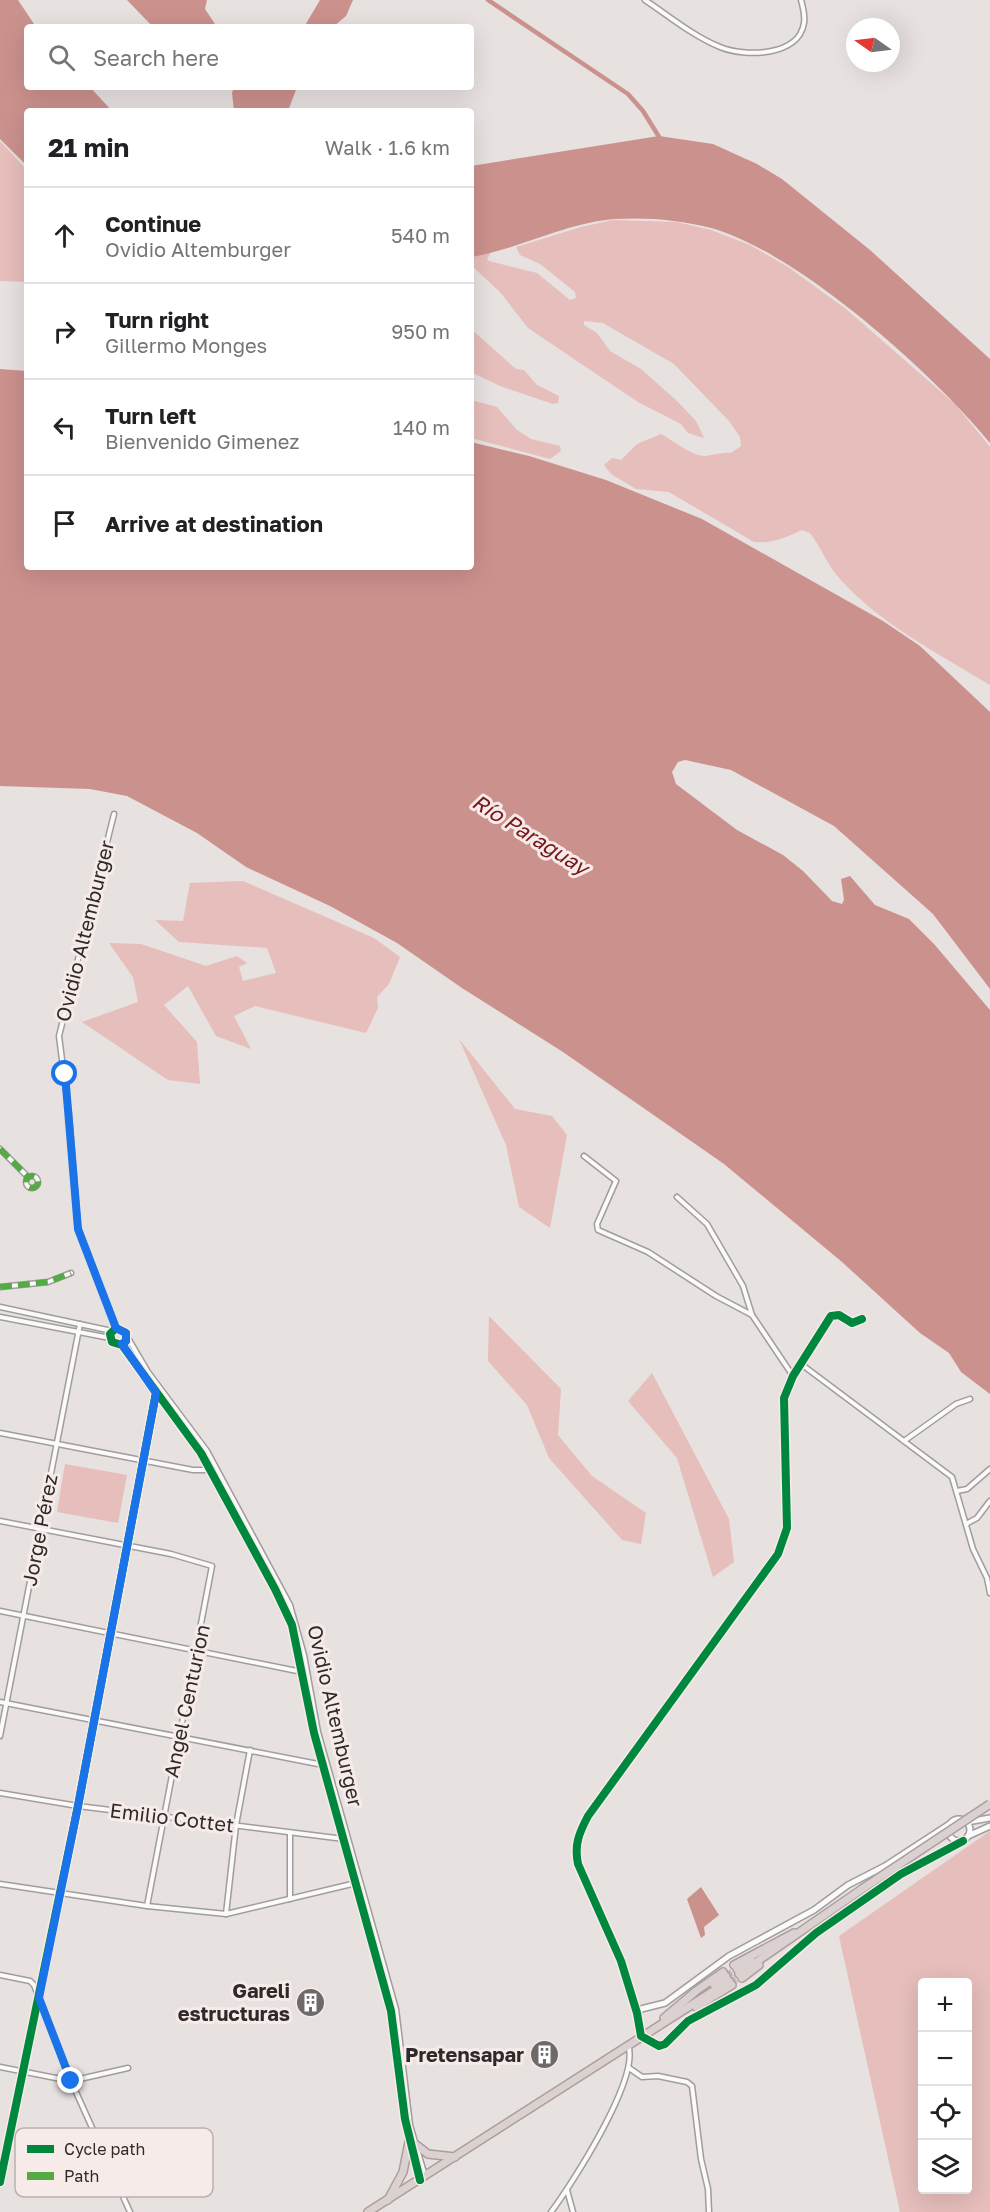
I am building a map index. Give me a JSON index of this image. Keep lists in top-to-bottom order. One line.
{"streets":{"street":["Ovidio Altemburger","Jorge Pérez","Angel Centurion","Emilio Cottet"]},"crossings":[["Ovidio Altemburger","Jorge Pérez"],["Ovidio Altemburger","Emilio Cottet"],["Angel Centurion","Emilio Cottet"]],"water":["Río Paraguay"],"places":{"building":["Gareli estructuras","Pretensapar"]},"legend":["Cycle path","Path"],"north":"left","page":{"search":"Search here","heading":["21 min","Walk · 1.6 km"],"list":[["Continue","Ovidio Altemburger","540 m"],["Turn right","Gillermo Monges","950 m"],["Turn left","Bienvenido Gimenez","140 m"],"Arrive at destination"],"map_buttons":["+","−"]}}
